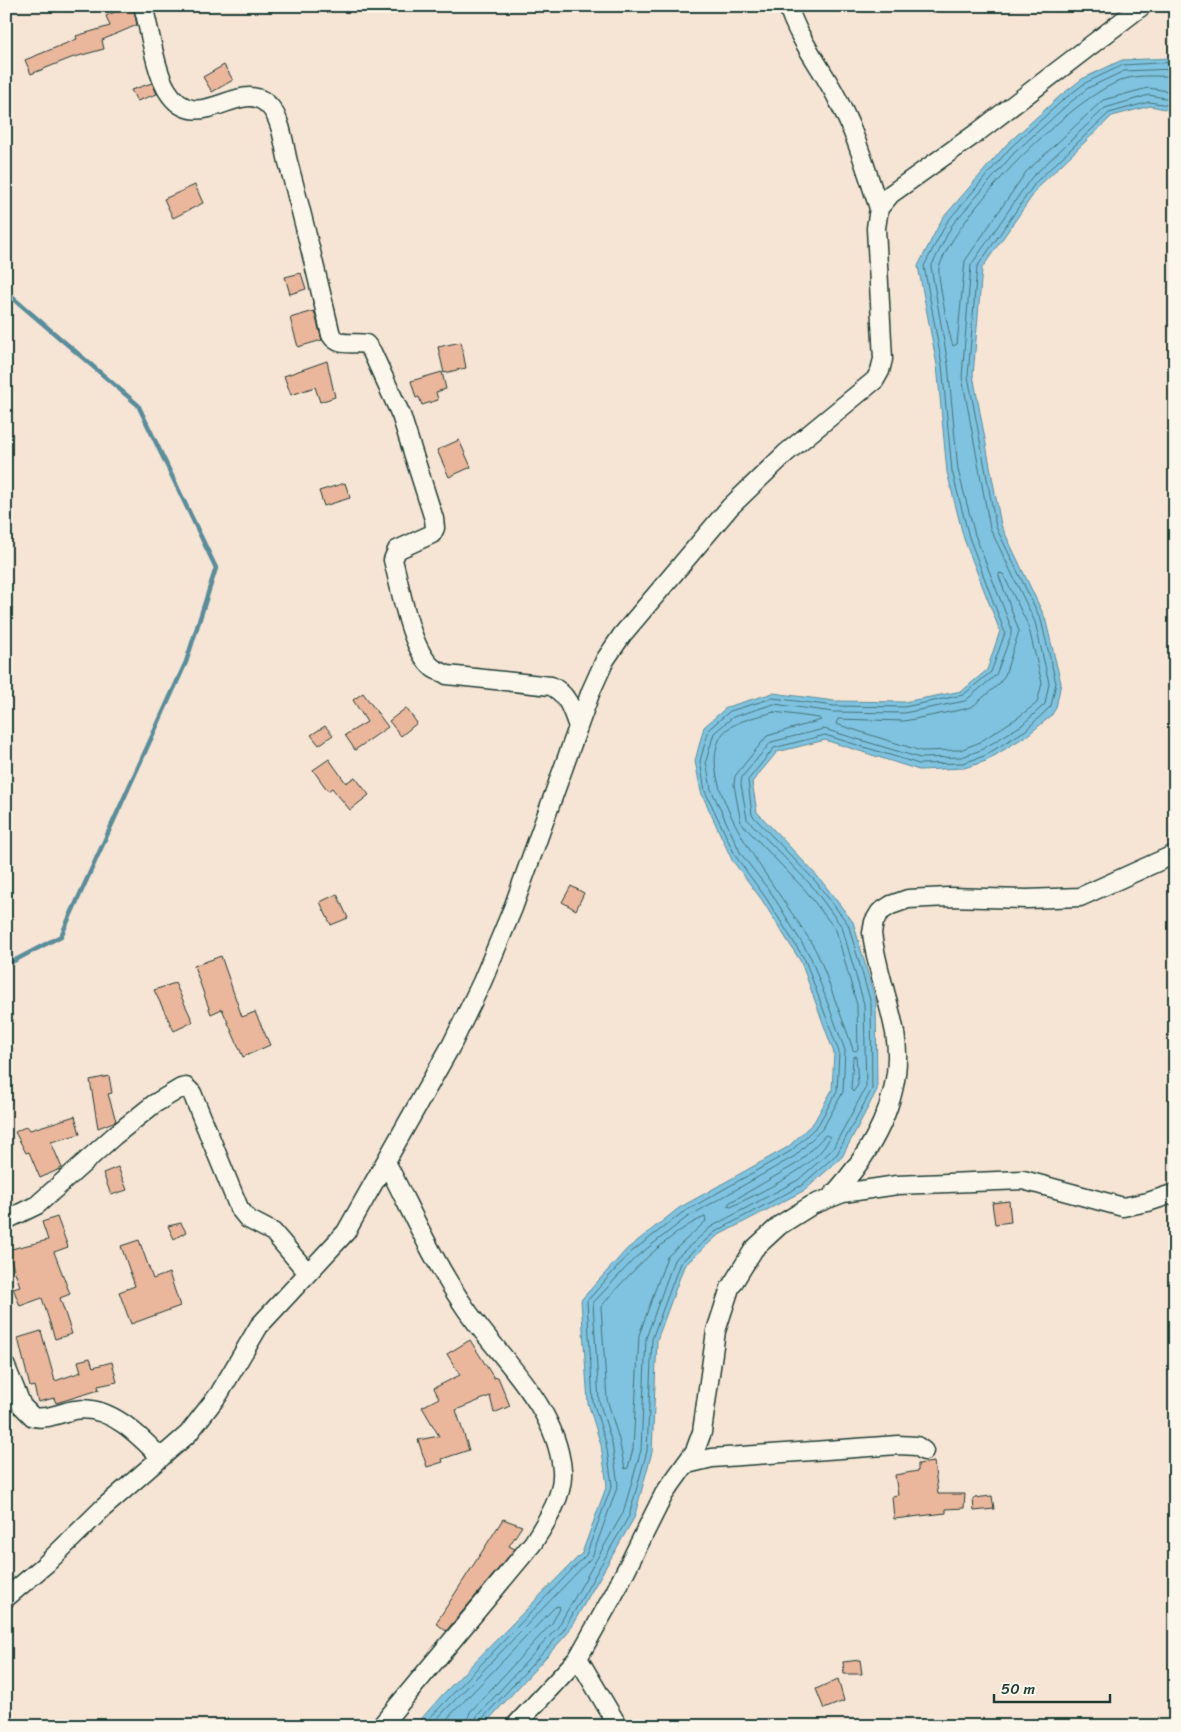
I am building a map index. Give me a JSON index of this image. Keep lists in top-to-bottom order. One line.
{"scale_bar":"50 m"}
